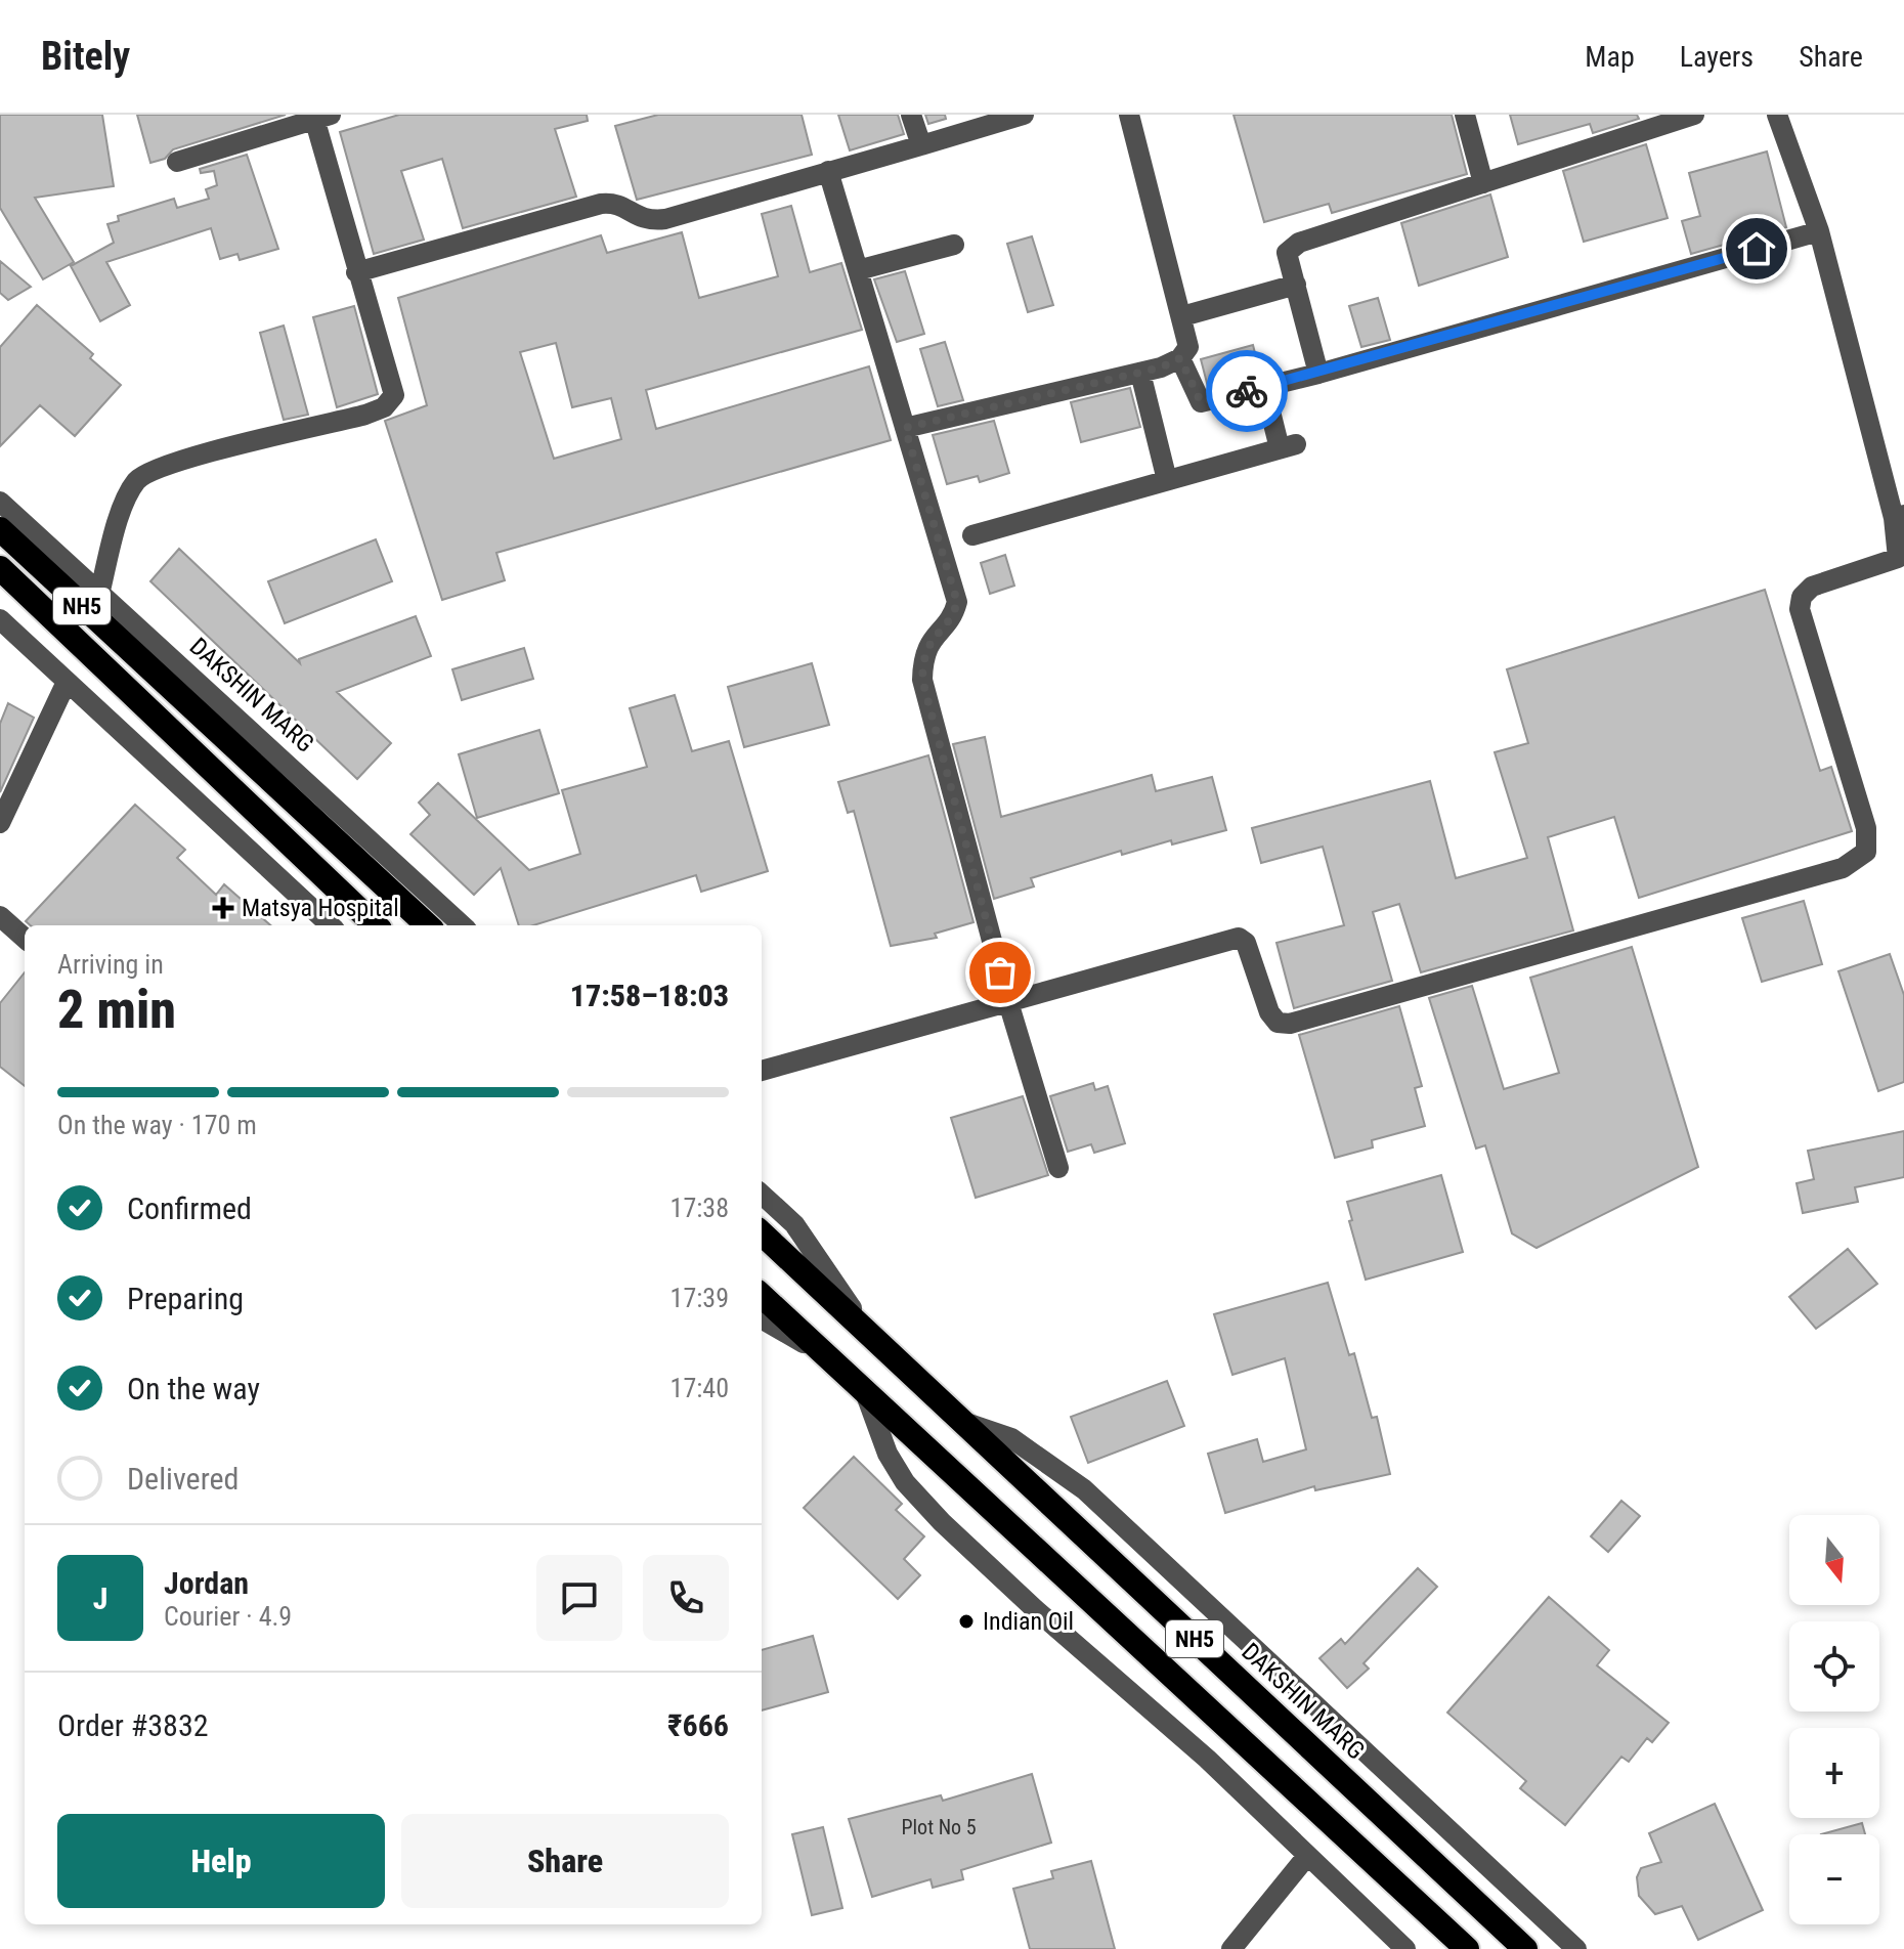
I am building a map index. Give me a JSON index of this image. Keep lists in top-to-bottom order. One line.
{"streets":{"highway":["NH5","DAKSHIN MARG"]},"places":{"health":["Matsya Hospital"],"other":["Indian Oil"]},"house_numbers":["Plot No 5"],"north":"bottom","page":{"header":"Bitely","nav":["Map","Layers","Share"],"heading":["2 min","Arriving in","17:58–18:03"],"panel":["Jordan","Courier · 4.9","Order #3832","₹666"],"bar":"On the way · 170 m","list":[["Confirmed","17:38"],["Preparing","17:39"],["On the way","17:40"],"Delivered"],"map_buttons":["+","−"],"round":"J","buttons":["Help","Share"]}}
